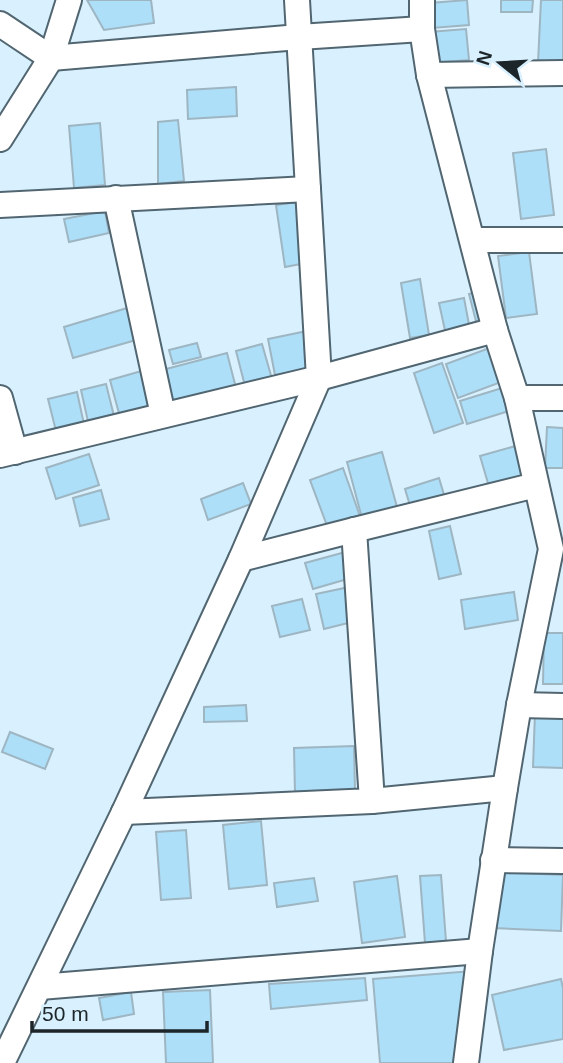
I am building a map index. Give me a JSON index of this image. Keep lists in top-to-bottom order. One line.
{"scale_bar":"50 m","north":"left"}
